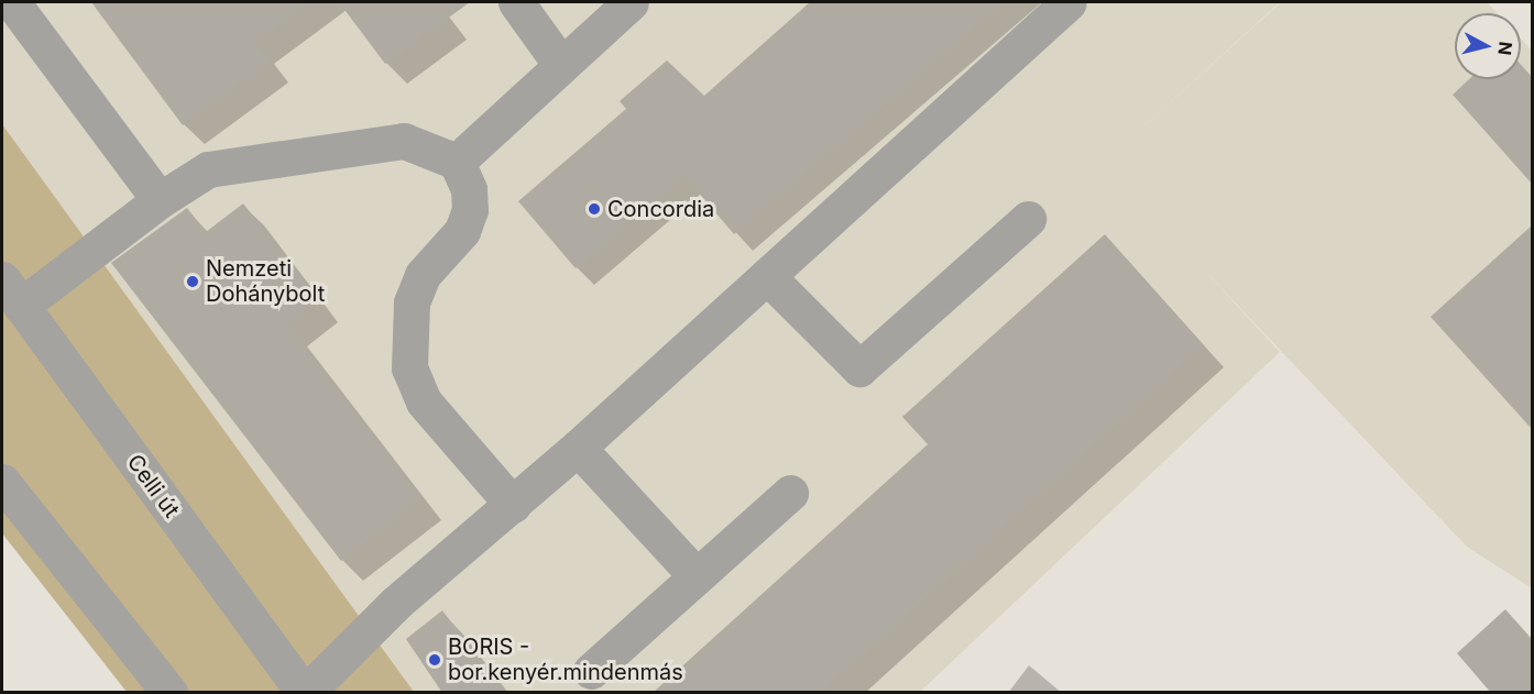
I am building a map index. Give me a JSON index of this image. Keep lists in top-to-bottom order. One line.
{"streets":{"street":["Celli út"]},"places":["Concordia","Nemzeti Dohánybolt","BORIS - bor.kenyér.mindenmás"],"north":"right"}
